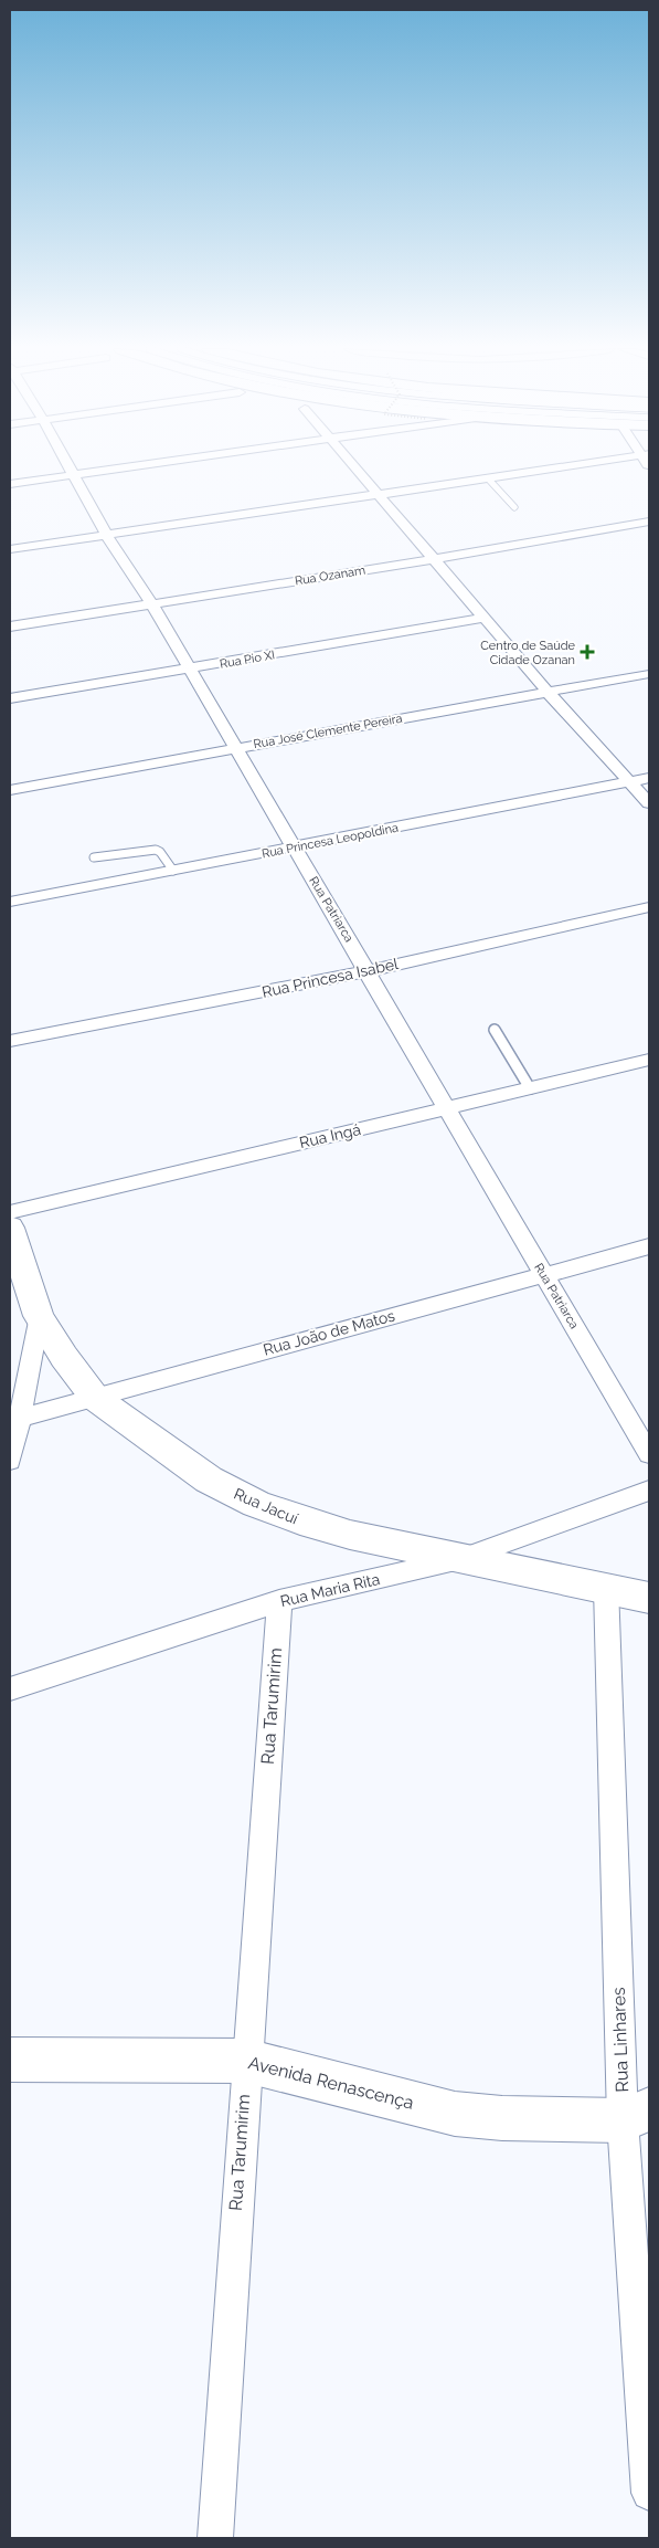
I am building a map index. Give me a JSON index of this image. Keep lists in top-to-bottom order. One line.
{"streets":{"main road":["Rua Jacuí","Avenida Renascença"],"street":["Rua Ozanam","Rua Pio XI","Rua José Clemente Pereira","Rua Princesa Leopoldina","Rua Patriarca","Rua Princesa Isabel","Rua Ingá","Rua João de Matos","Rua Maria Rita","Rua Tarumirim","Rua Linhares"]},"crossings":[["Rua Ozanam","Rua Patriarca"],["Rua Pio XI","Rua Patriarca"],["Rua José Clemente Pereira","Rua Patriarca"],["Rua Princesa Leopoldina","Rua Patriarca"],["Rua Patriarca","Rua Princesa Isabel"],["Rua Patriarca","Rua Ingá"],["Rua Patriarca","Rua João de Matos"],["Rua João de Matos","Rua Jacuí"],["Rua Jacuí","Rua Maria Rita"],["Rua Jacuí","Rua Linhares"],["Rua Maria Rita","Rua Tarumirim"],["Rua Tarumirim","Avenida Renascença"],["Rua Linhares","Avenida Renascença"]],"places":{"health":["Centro de Saúde Cidade Ozanan"]}}
